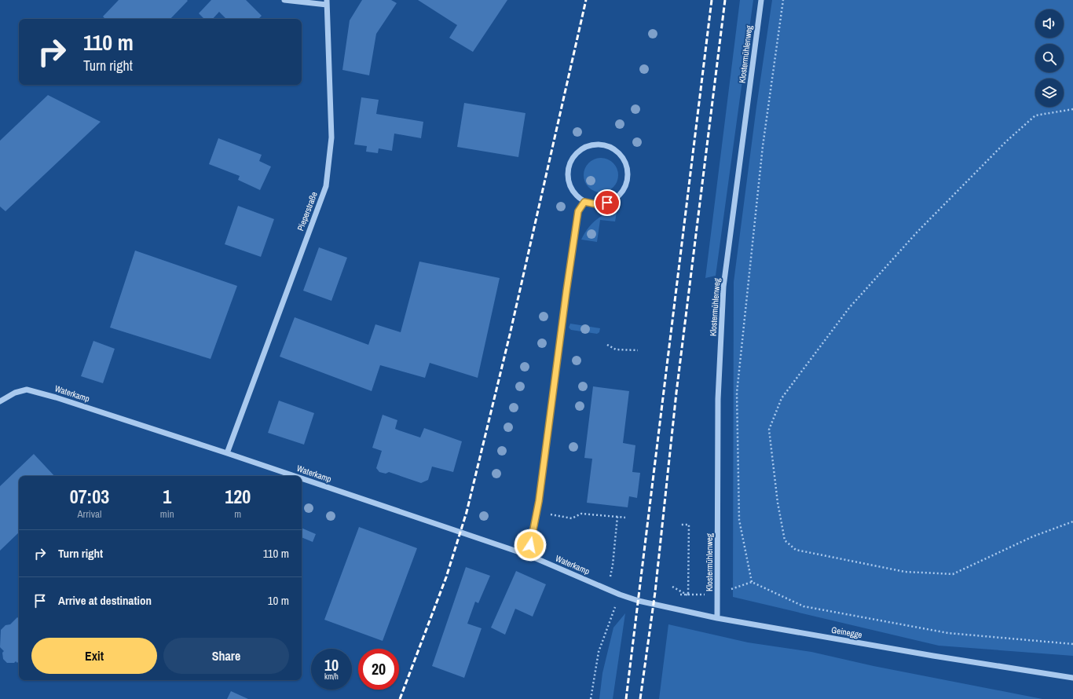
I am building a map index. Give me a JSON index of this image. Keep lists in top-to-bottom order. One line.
{"streets":{"street":["Klostermühlenweg","Pieperstraße","Waterkamp","Geinegge"]},"crossings":[["Klostermühlenweg","Geinegge"],["Pieperstraße","Waterkamp"],["Waterkamp","Geinegge"]],"page":{"turn":["110 m","Turn right"],"eta":["07:03","Arrival","1","min","120","m"],"list":[{"name":"Turn right","value":"110 m"},{"name":"Arrive at destination","value":"10 m"}],"buttons":["Exit","Share"],"speed":"10 km/h","limit":"20"}}
